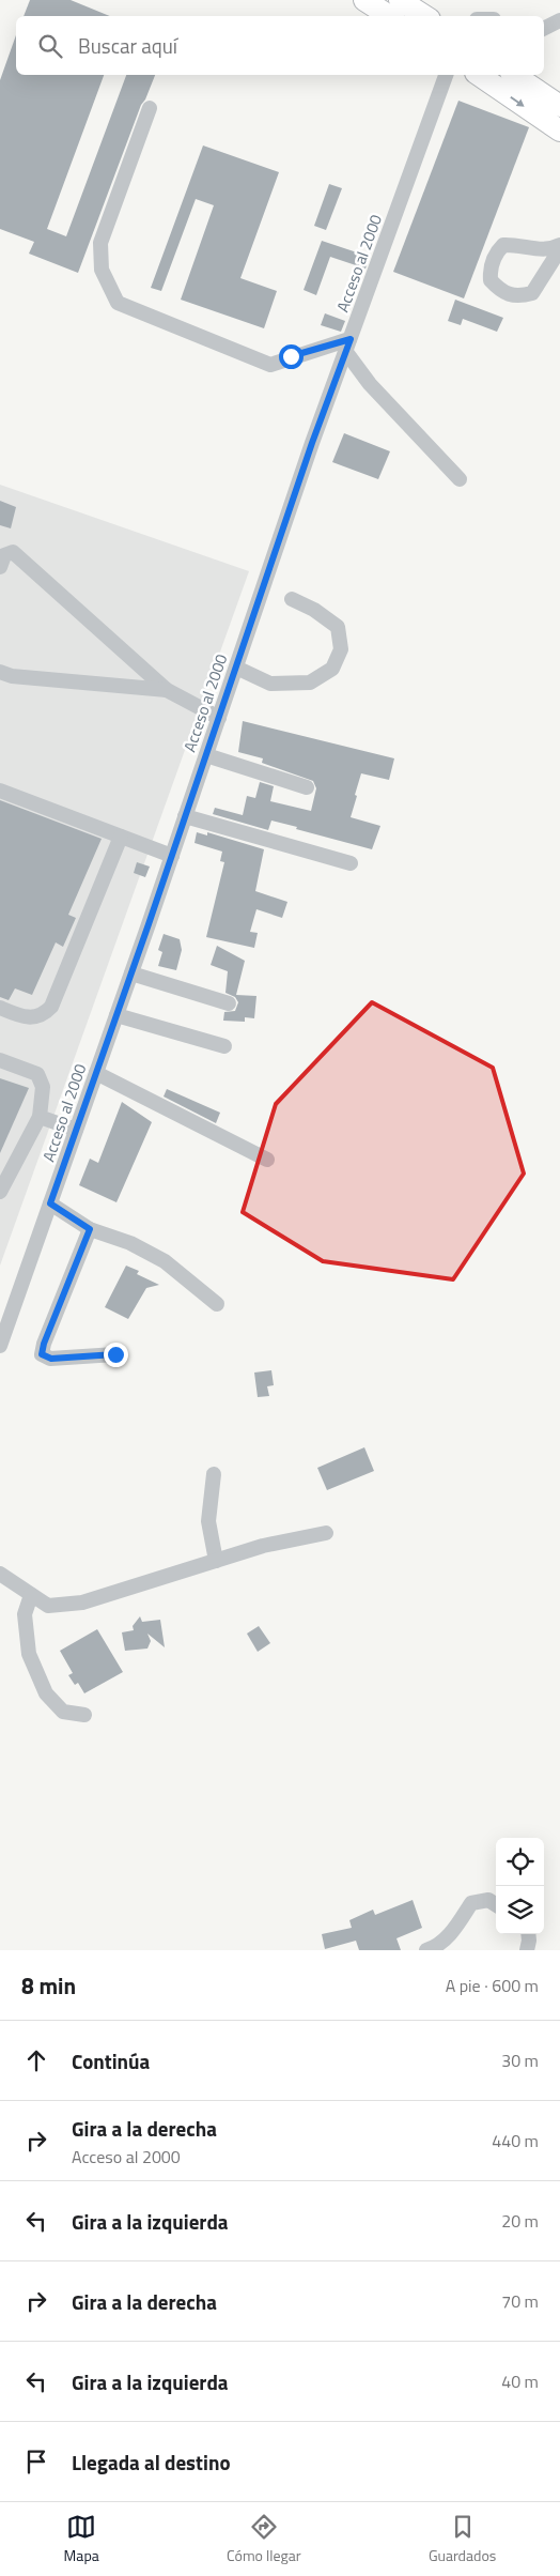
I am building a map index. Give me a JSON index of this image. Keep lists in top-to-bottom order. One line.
{"streets":{"street":["Acceso al 2000"]},"page":{"search":"Buscar aquí","heading":["8 min","A pie · 600 m"],"list":[["Continúa","30 m"],["Gira a la derecha","Acceso al 2000","440 m"],["Gira a la izquierda","20 m"],["Gira a la derecha","70 m"],["Gira a la izquierda","40 m"],"Llegada al destino"],"nav":["Mapa","Cómo llegar","Guardados"]}}
